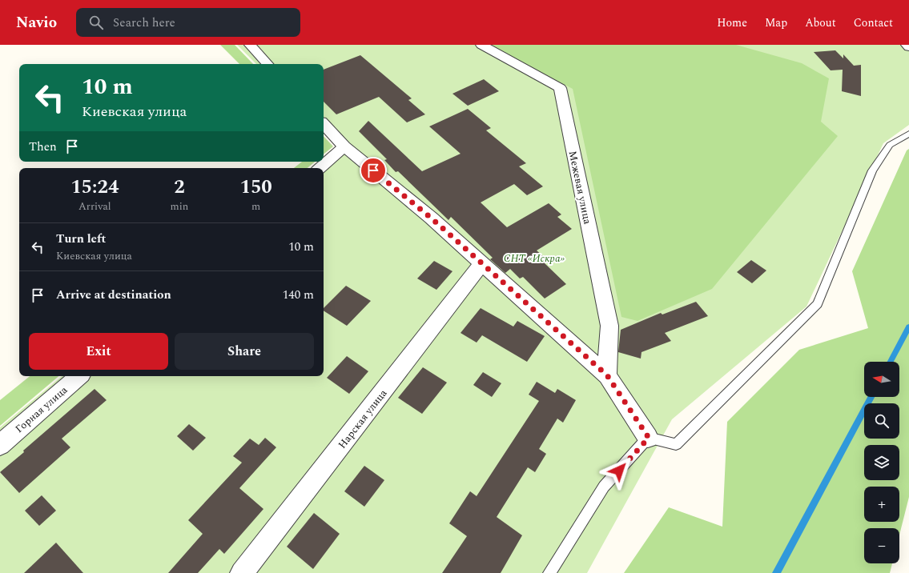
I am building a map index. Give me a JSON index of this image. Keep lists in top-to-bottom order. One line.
{"streets":{"street":["Межевая улица","Горная улица","Нарская улица"]},"parks":["СНТ «Искра»"],"north":"left","page":{"header":"Navio","search":"Search here","nav":["Home","Map","About","Contact"],"turn":["10 m","Киевская улица"],"then":"Then","eta":["15:24","Arrival","2","min","150","m"],"list":[{"name":"Turn left","note":"Киевская улица","value":"10 m"},{"name":"Arrive at destination","value":"140 m"}],"buttons":["Exit","Share"],"map_buttons":["+","−"]}}
